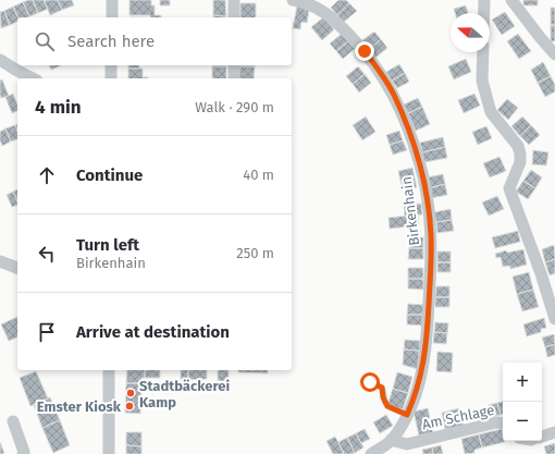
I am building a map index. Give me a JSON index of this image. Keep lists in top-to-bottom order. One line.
{"streets":{"street":["Birkenhain","Am Schlage"]},"crossings":[["Birkenhain","Am Schlage"]],"places":["Stadtbäckerei Kamp","Emster Kiosk"],"north":"left","page":{"search":"Search here","heading":["4 min","Walk · 290 m"],"list":[["Continue","40 m"],["Turn left","Birkenhain","250 m"],"Arrive at destination"],"map_buttons":["+","−"]}}
